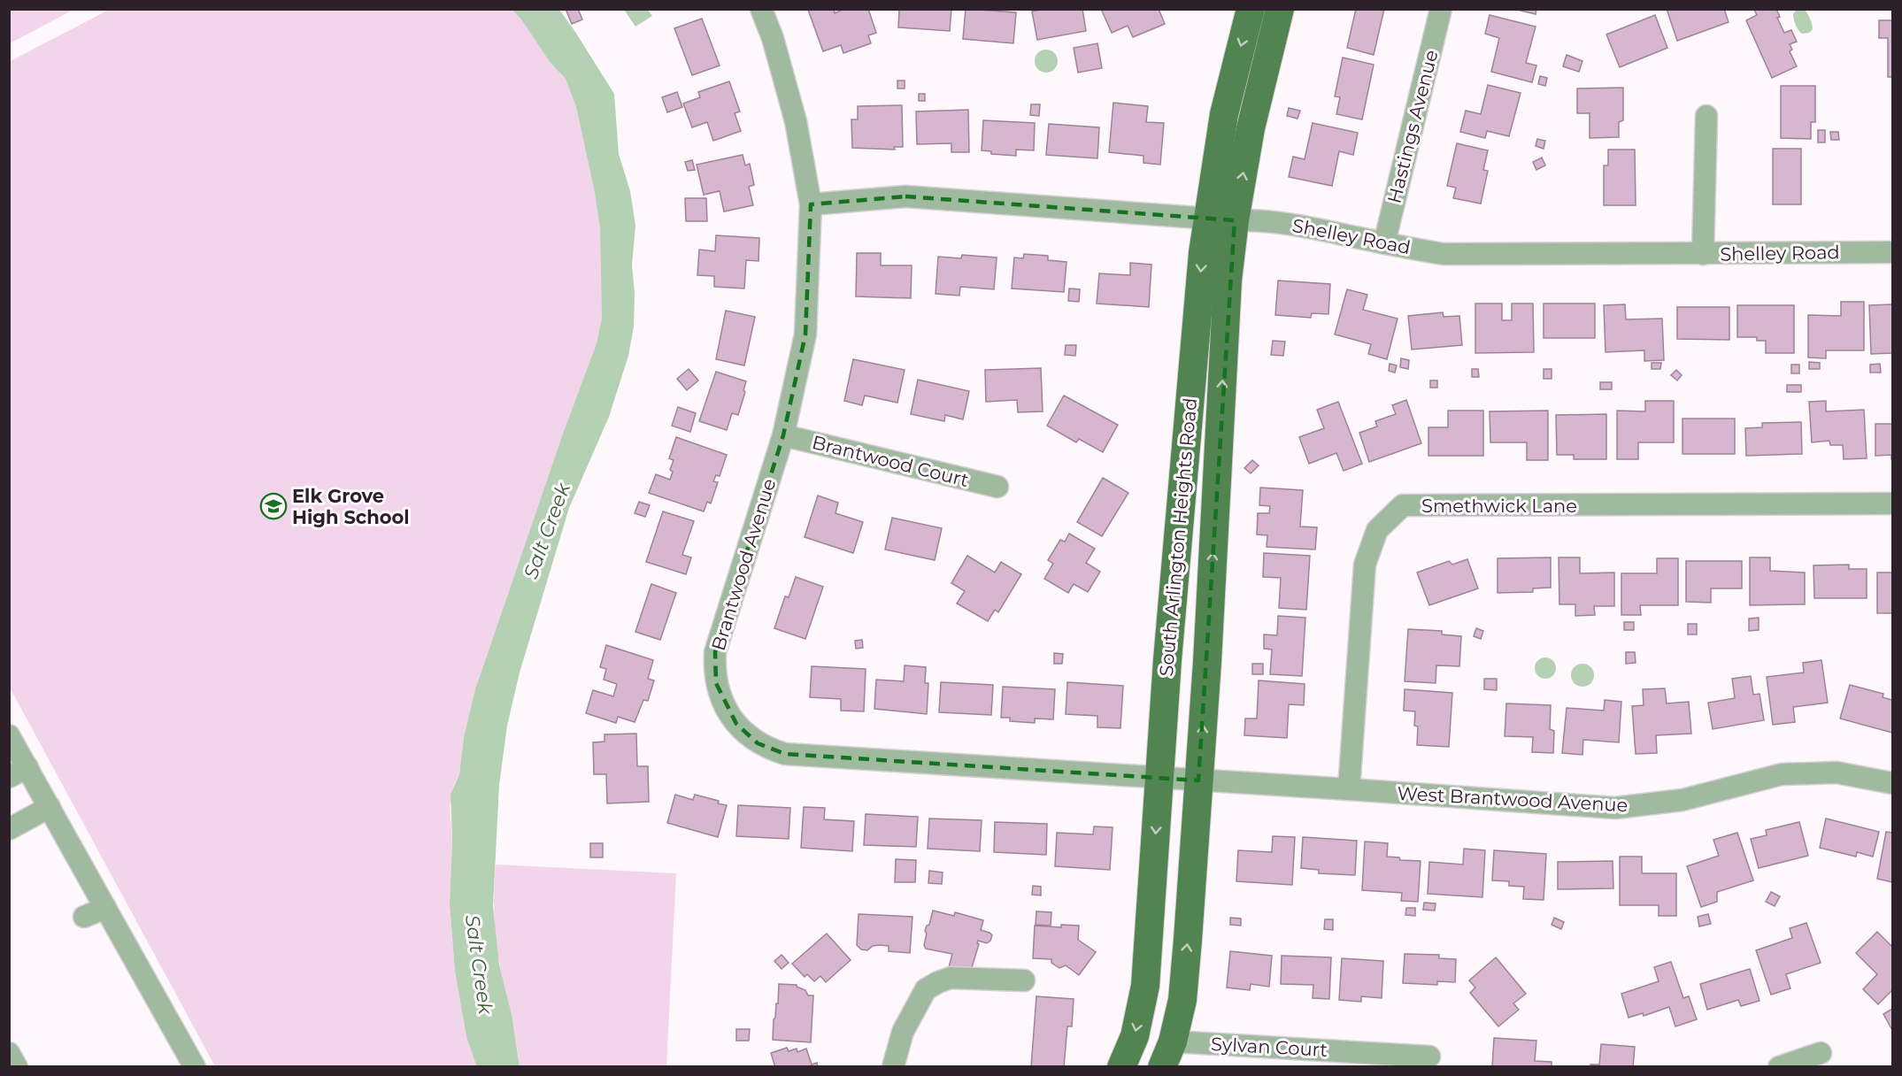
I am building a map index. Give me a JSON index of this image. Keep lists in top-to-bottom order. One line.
{"streets":{"main road":["South Arlington Heights Road"],"street":["Hastings Avenue","Shelley Road","Brantwood Court","Smethwick Lane","Brantwood Avenue","West Brantwood Avenue","Sylvan Court"]},"crossings":[["Hastings Avenue","Shelley Road"],["Shelley Road","South Arlington Heights Road"],["Shelley Road","Brantwood Avenue"],["Brantwood Court","Brantwood Avenue"],["Smethwick Lane","West Brantwood Avenue"],["South Arlington Heights Road","Brantwood Avenue"],["South Arlington Heights Road","West Brantwood Avenue"],["South Arlington Heights Road","Sylvan Court"],["Brantwood Avenue","West Brantwood Avenue"]],"water":["Salt Creek"],"places":{"school or university":["Elk Grove High School"]}}
